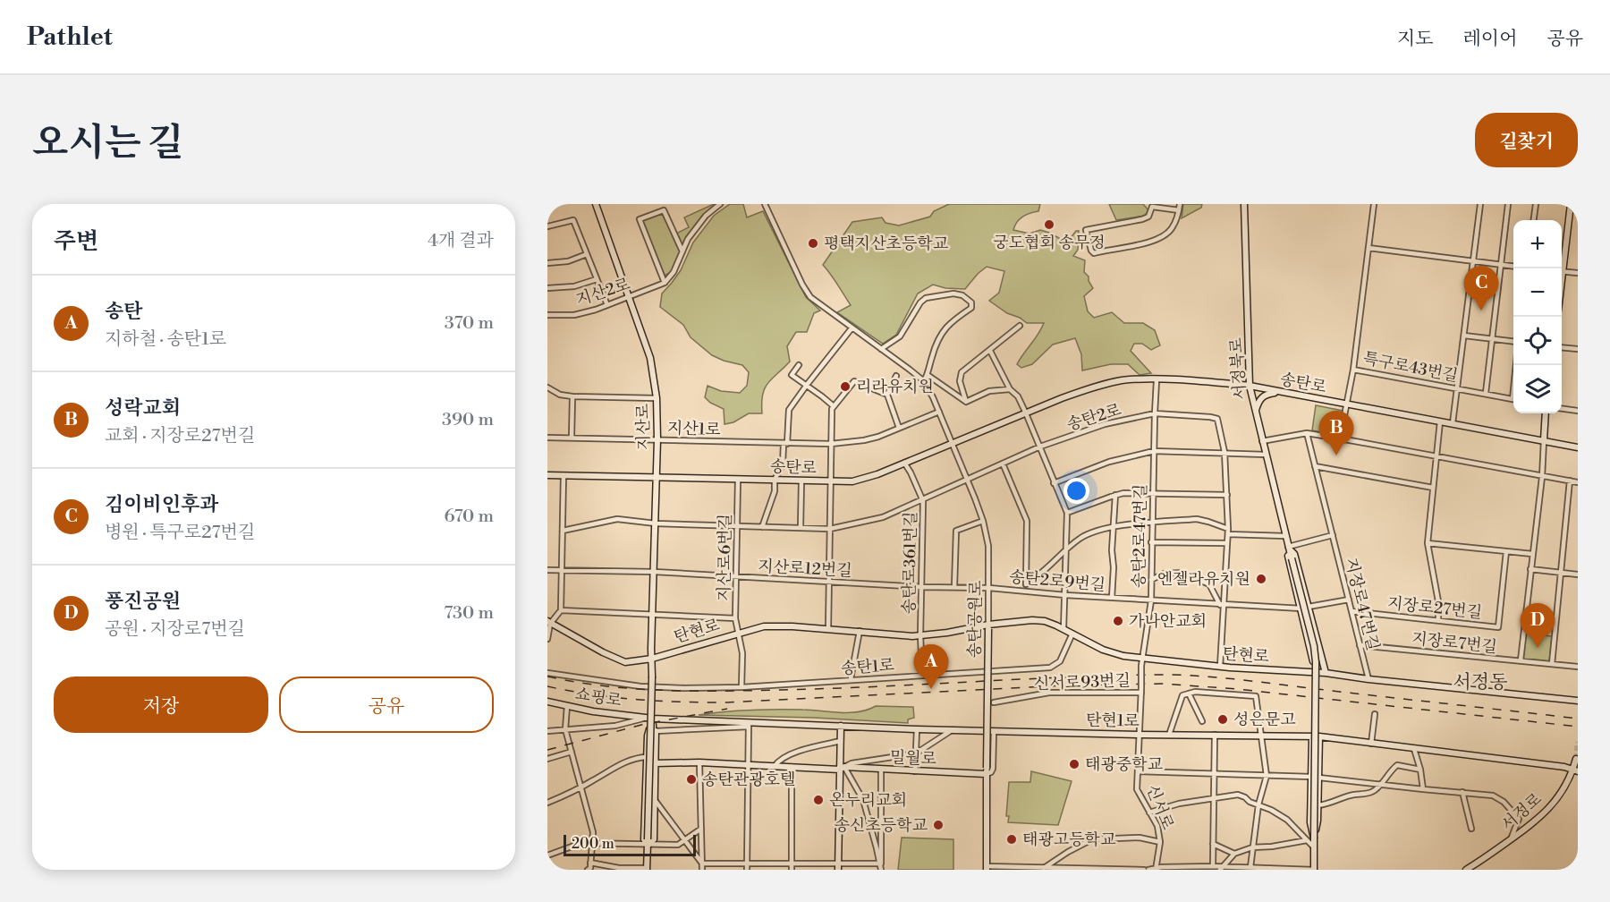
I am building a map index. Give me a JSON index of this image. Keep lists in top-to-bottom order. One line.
{"streets":{"street":["지산2로","특구로43번길","서정북로","송탄로","송탄2로","지산로","지산1로","송탄2로47번길","지산로6번길","송탄로361번길","지산로12번길","송탄2로9번길","지장로47번길","지장로27번길","송탄공원로","탄현로","지장로7번길","송탄1로","신서로93번길","쇼핑로","탄현1로","밀월로","신서로","서정로"]},"crossings":[["지산2로","지산로"],["서정북로","송탄로"],["송탄로","지산로"],["송탄로","지산로6번길"],["송탄로","송탄로361번길"],["송탄로","송탄공원로"],["송탄2로","지산로"],["송탄2로","송탄2로47번길"],["송탄2로","지산로6번길"],["송탄2로","송탄로361번길"],["송탄2로","송탄2로9번길"],["송탄2로","송탄공원로"],["송탄2로","탄현로"],["지산로","지산1로"],["지산로","지산로6번길"],["지산로","지산로12번길"],["지산로","탄현로"],["지산1로","송탄공원로"],["송탄2로47번길","송탄2로9번길"],["송탄2로47번길","탄현로"],["송탄2로47번길","신서로"],["지산로6번길","지산로12번길"],["송탄로361번길","지산로12번길"],["송탄로361번길","탄현로"],["지산로12번길","송탄2로9번길"],["지산로12번길","송탄공원로"],["송탄2로9번길","송탄공원로"],["지장로47번길","지장로27번길"],["지장로47번길","탄현로"],["지장로47번길","지장로7번길"],["송탄공원로","탄현로"],["송탄공원로","밀월로"],["탄현로","송탄1로"],["탄현로","신서로"],["신서로93번길","신서로"],["쇼핑로","탄현1로"],["탄현1로","신서로"],["탄현1로","서정로"]],"districts":["서정동"],"places":["궁도협회 송무정","평택지산초등학교","리라유치원","엔젤라유치원","가나안교회","성은문고","태광중학교","송탄관광호텔","온누리교회","송신초등학교","태광고등학교"],"scale_bar":"200 m","page":{"header":"Pathlet","nav":["지도","레이어","공유"],"title":"오시는 길","buttons":["길찾기",["저장","공유"]],"heading":["주변","4개 결과"],"map_buttons":["+","−"],"pins":["C","B","D","A"],"list":[{"mark":"A","name":"송탄","note":"지하철 · 송탄1로","value":"370 m"},{"mark":"B","name":"성락교회","note":"교회 · 지장로27번길","value":"390 m"},{"mark":"C","name":"김이비인후과","note":"병원 · 특구로27번길","value":"670 m"},{"mark":"D","name":"풍진공원","note":"공원 · 지장로7번길","value":"730 m"}],"scale":"200 m"}}
